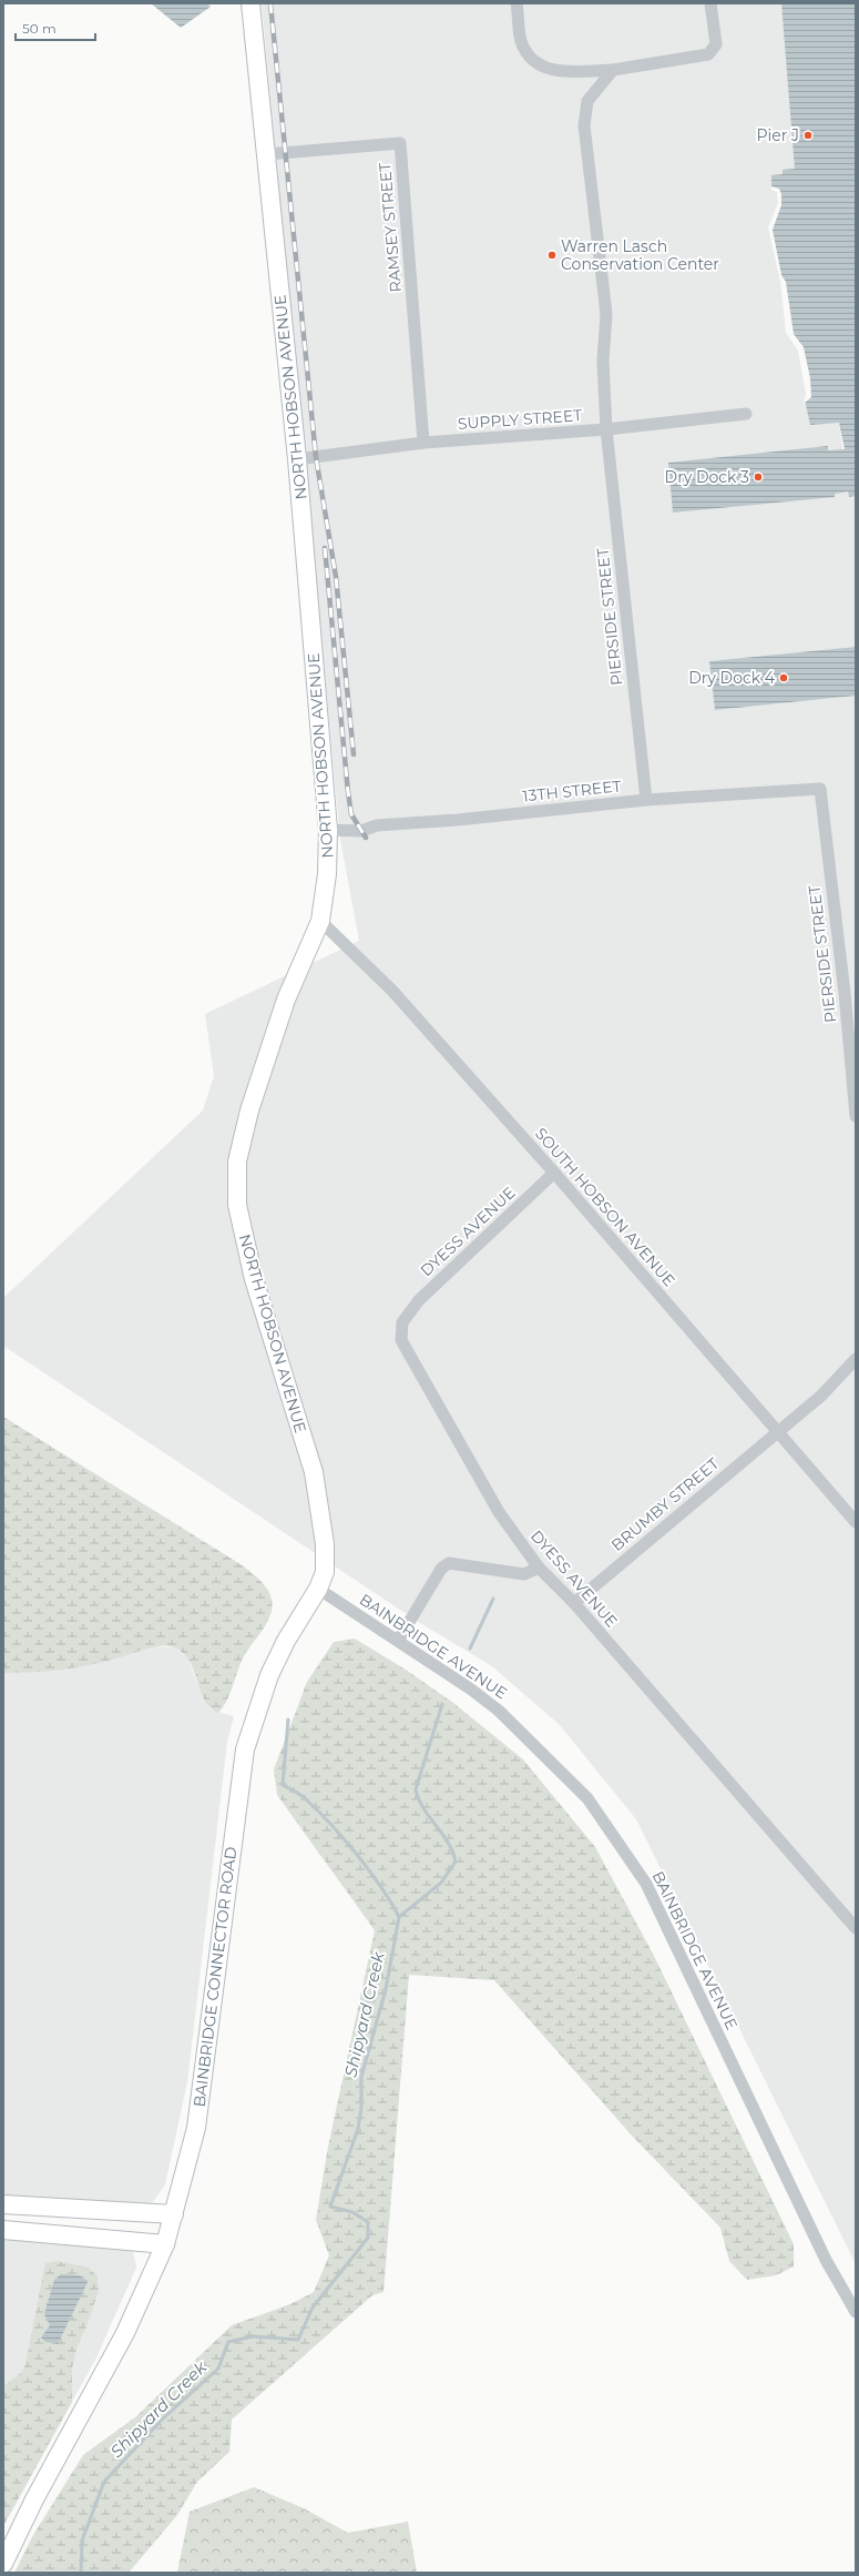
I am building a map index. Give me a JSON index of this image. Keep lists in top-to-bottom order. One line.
{"streets":{"street":["RAMSEY STREET","NORTH HOBSON AVENUE","SUPPLY STREET","PIERSIDE STREET","13TH STREET","SOUTH HOBSON AVENUE","DYESS AVENUE","BRUMBY STREET","BAINBRIDGE AVENUE","BAINBRIDGE CONNECTOR ROAD"]},"crossings":[["RAMSEY STREET","NORTH HOBSON AVENUE"],["RAMSEY STREET","SUPPLY STREET"],["NORTH HOBSON AVENUE","SUPPLY STREET"],["NORTH HOBSON AVENUE","13TH STREET"],["NORTH HOBSON AVENUE","SOUTH HOBSON AVENUE"],["NORTH HOBSON AVENUE","BAINBRIDGE AVENUE"],["NORTH HOBSON AVENUE","BAINBRIDGE CONNECTOR ROAD"],["SUPPLY STREET","PIERSIDE STREET"],["PIERSIDE STREET","13TH STREET"],["SOUTH HOBSON AVENUE","DYESS AVENUE"],["SOUTH HOBSON AVENUE","BRUMBY STREET"],["DYESS AVENUE","BRUMBY STREET"],["BAINBRIDGE AVENUE","BAINBRIDGE CONNECTOR ROAD"]],"water":["Shipyard Creek"],"places":["Pier J","Warren Lasch Conservation Center","Dry Dock 3","Dry Dock 4"],"scale_bar":"50 m"}
